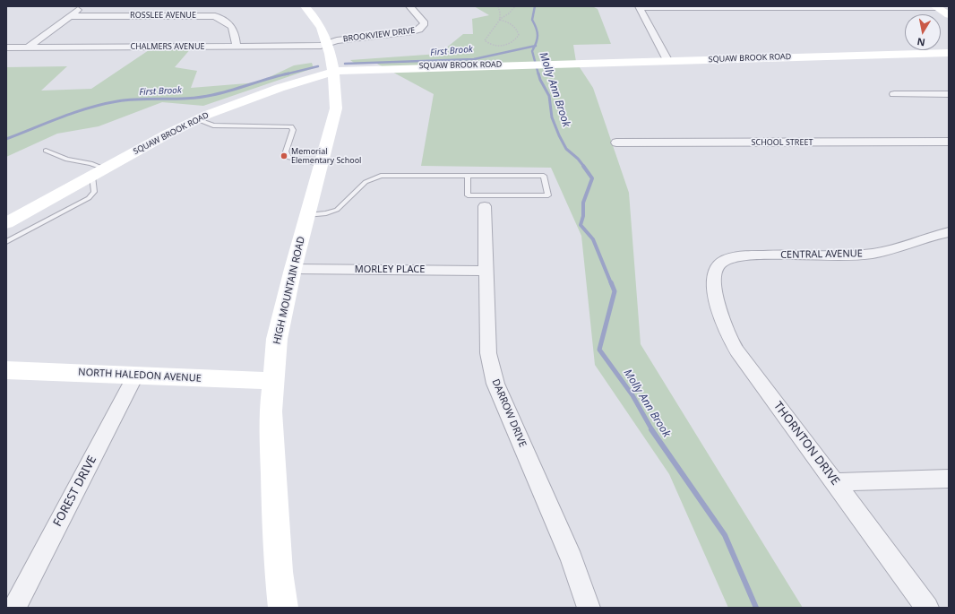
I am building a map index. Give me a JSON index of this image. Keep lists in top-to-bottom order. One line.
{"streets":{"street":["ROSSLEE AVENUE","BROOKVIEW DRIVE","CHALMERS AVENUE","SQUAW BROOK ROAD","SCHOOL STREET","CENTRAL AVENUE","MORLEY PLACE","HIGH MOUNTAIN ROAD","NORTH HALEDON AVENUE","DARROW DRIVE","THORNTON DRIVE","FOREST DRIVE"]},"crossings":[["ROSSLEE AVENUE","CHALMERS AVENUE"],["BROOKVIEW DRIVE","CHALMERS AVENUE"],["BROOKVIEW DRIVE","HIGH MOUNTAIN ROAD"],["CHALMERS AVENUE","HIGH MOUNTAIN ROAD"],["SQUAW BROOK ROAD","HIGH MOUNTAIN ROAD"],["CENTRAL AVENUE","THORNTON DRIVE"],["MORLEY PLACE","HIGH MOUNTAIN ROAD"],["MORLEY PLACE","DARROW DRIVE"],["HIGH MOUNTAIN ROAD","NORTH HALEDON AVENUE"],["NORTH HALEDON AVENUE","FOREST DRIVE"]],"water":["First Brook","Molly Ann Brook"],"places":["Memorial Elementary School"],"north":"bottom"}
